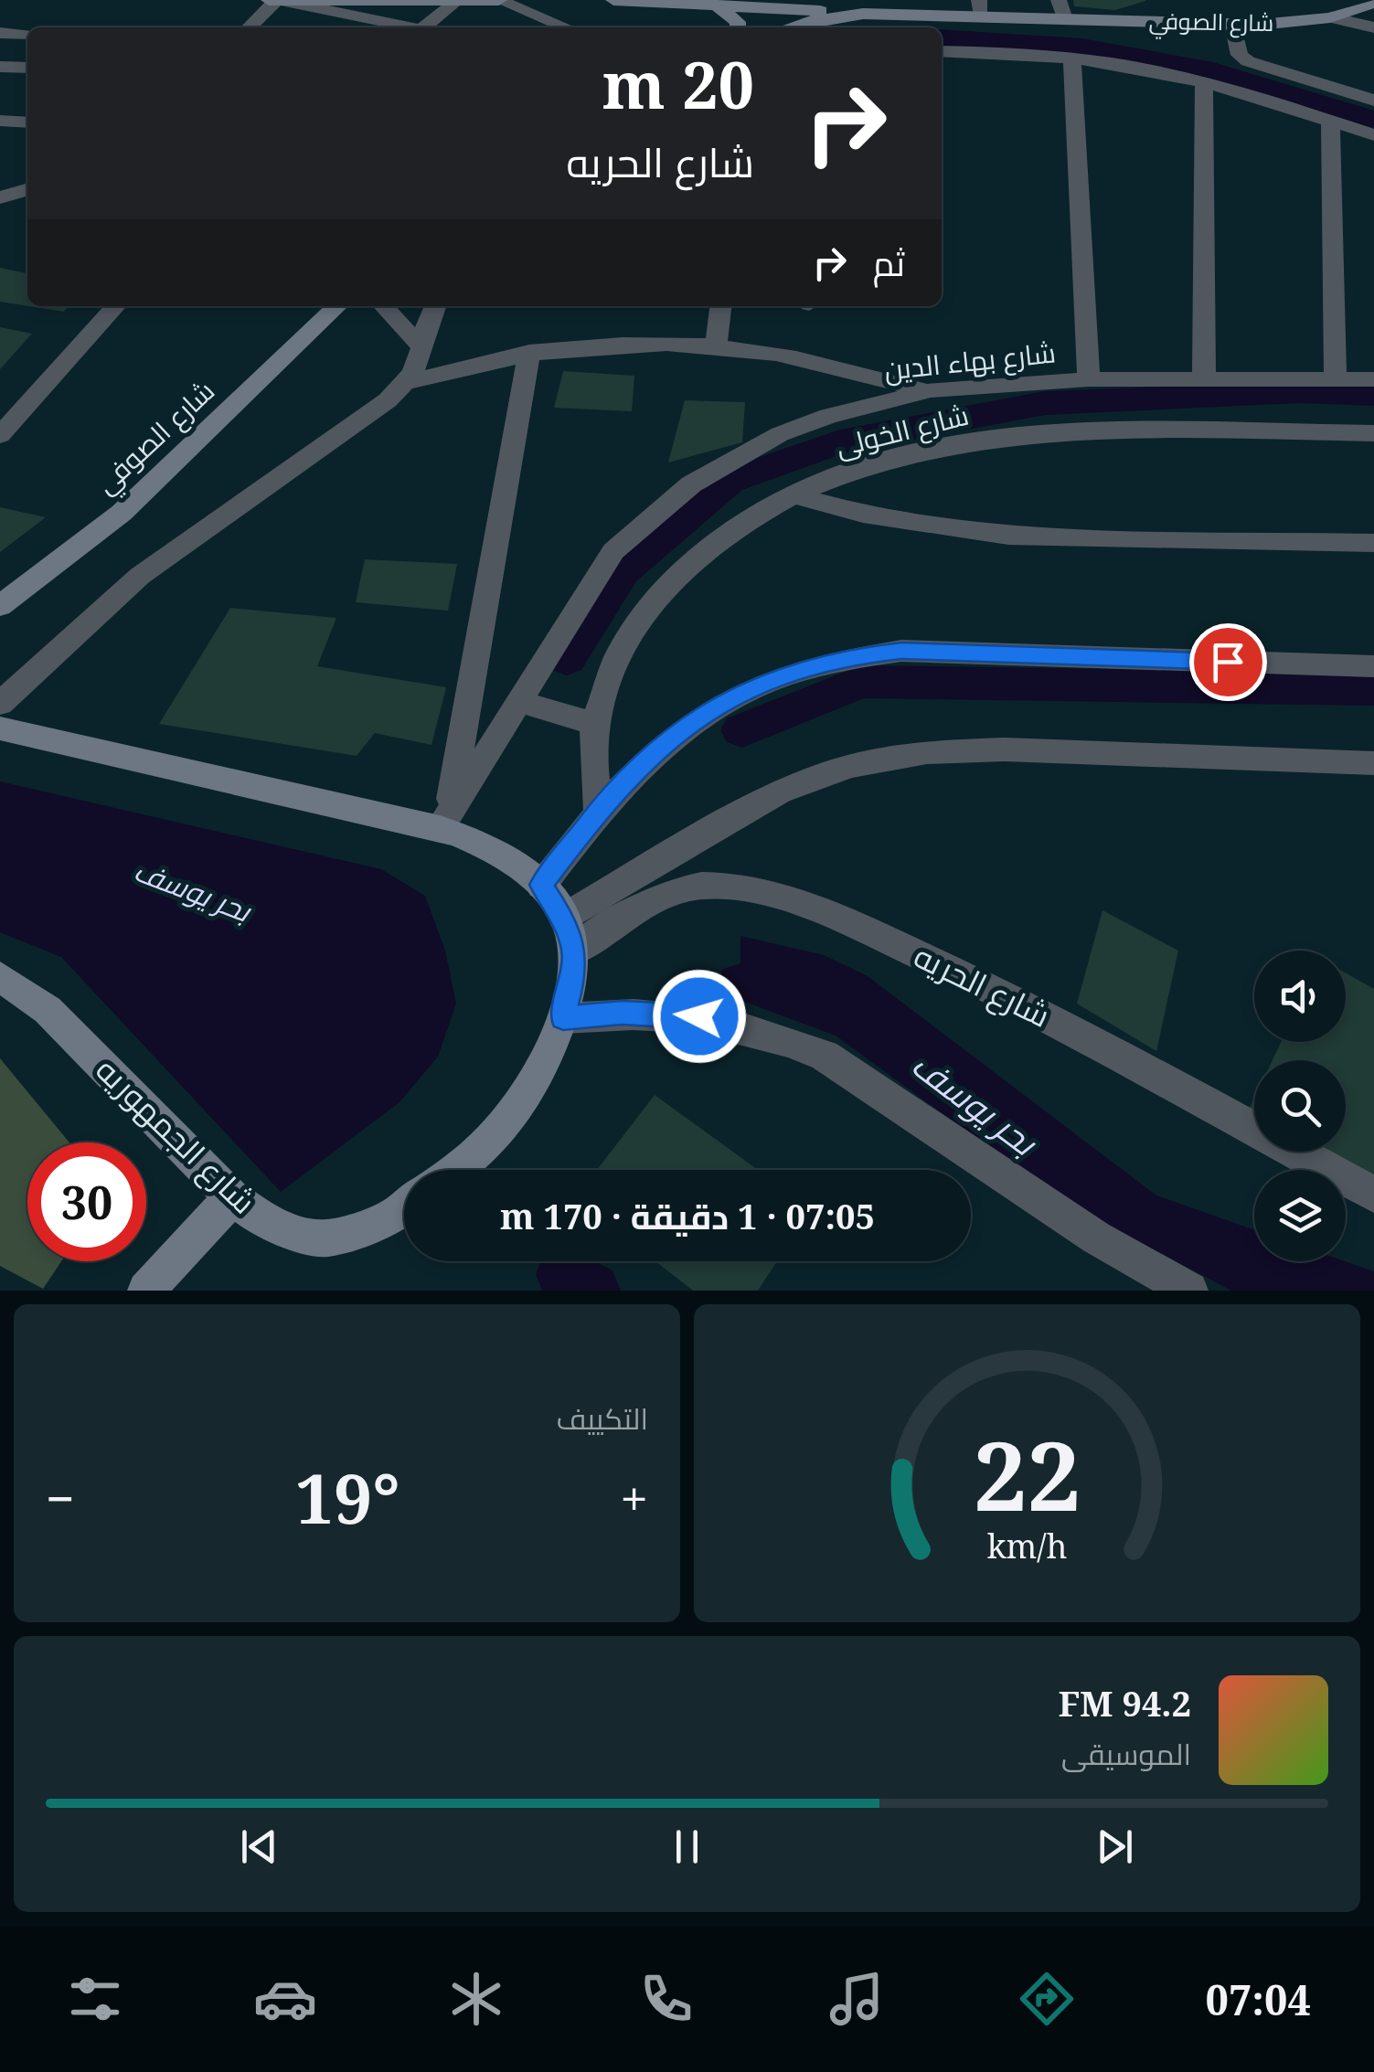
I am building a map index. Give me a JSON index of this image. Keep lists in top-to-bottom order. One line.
{"streets":{"street":["شارع الصوفي","شارع بهاء الدين","شارع الخولى","شارع الحريه","شارع الجمهوريه"]},"water":["بحر يوسف"],"page":{"turn":["20 m","شارع الحريه"],"then":"ثم","limit":"30","trip":"07:05 · 1 دقيقة · 170 m","tile":"التكييف","heat":["−","19°","+"],"song":["94.2 FM","الموسيقى"],"tabs":"07:04","gauge":["22","km/h"]}}
